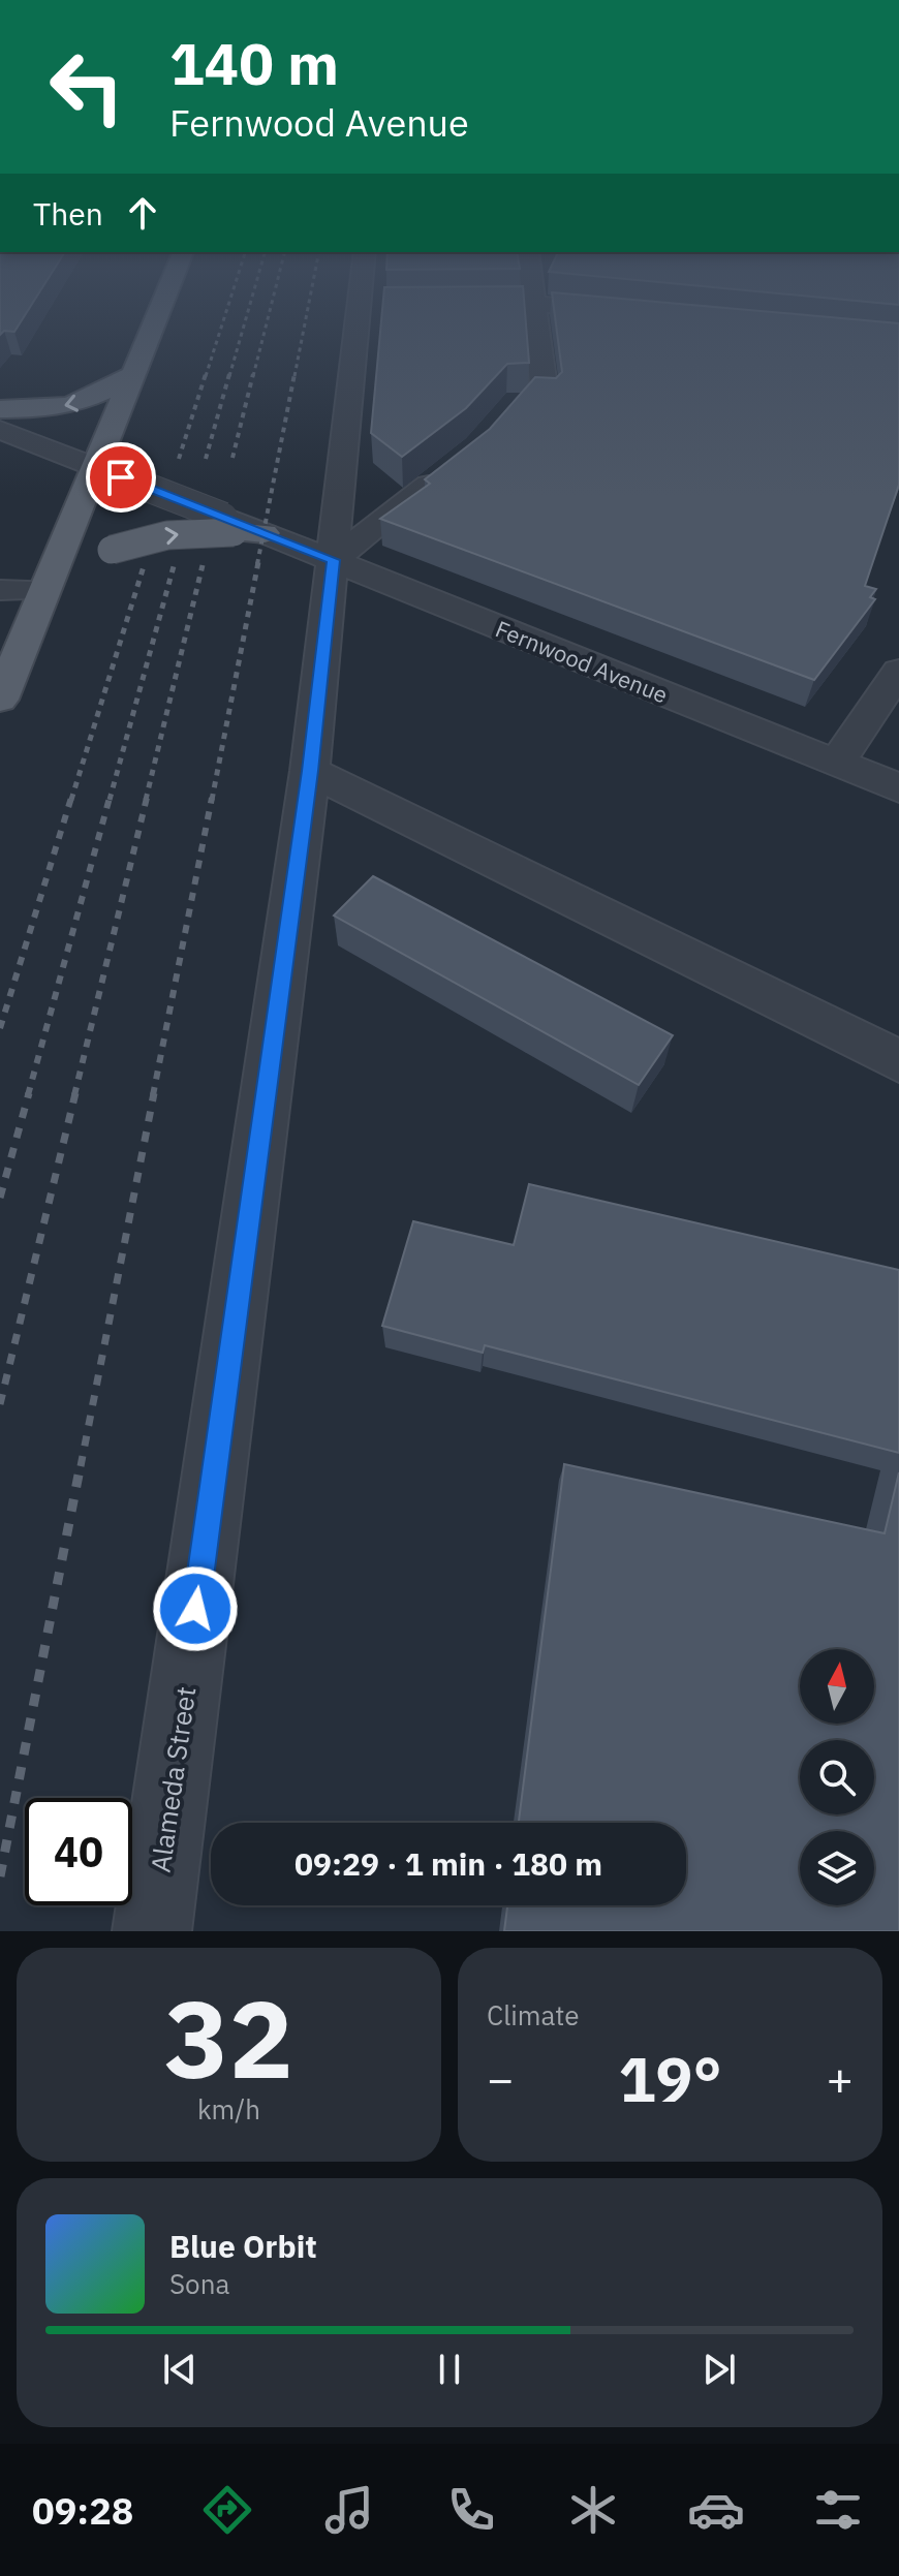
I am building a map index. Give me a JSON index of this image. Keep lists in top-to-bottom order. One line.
{"streets":{"street":["Fernwood Avenue","Alameda Street"]},"crossings":[["Fernwood Avenue","Alameda Street"]],"north":"top","page":{"turn":["140 m","Fernwood Avenue"],"then":"Then","limit":"40","trip":"09:29 · 1 min · 180 m","tile":[["32","km/h"],"Climate"],"heat":["−","19°","+"],"song":["Blue Orbit","Sona"],"tabs":"09:28"}}
